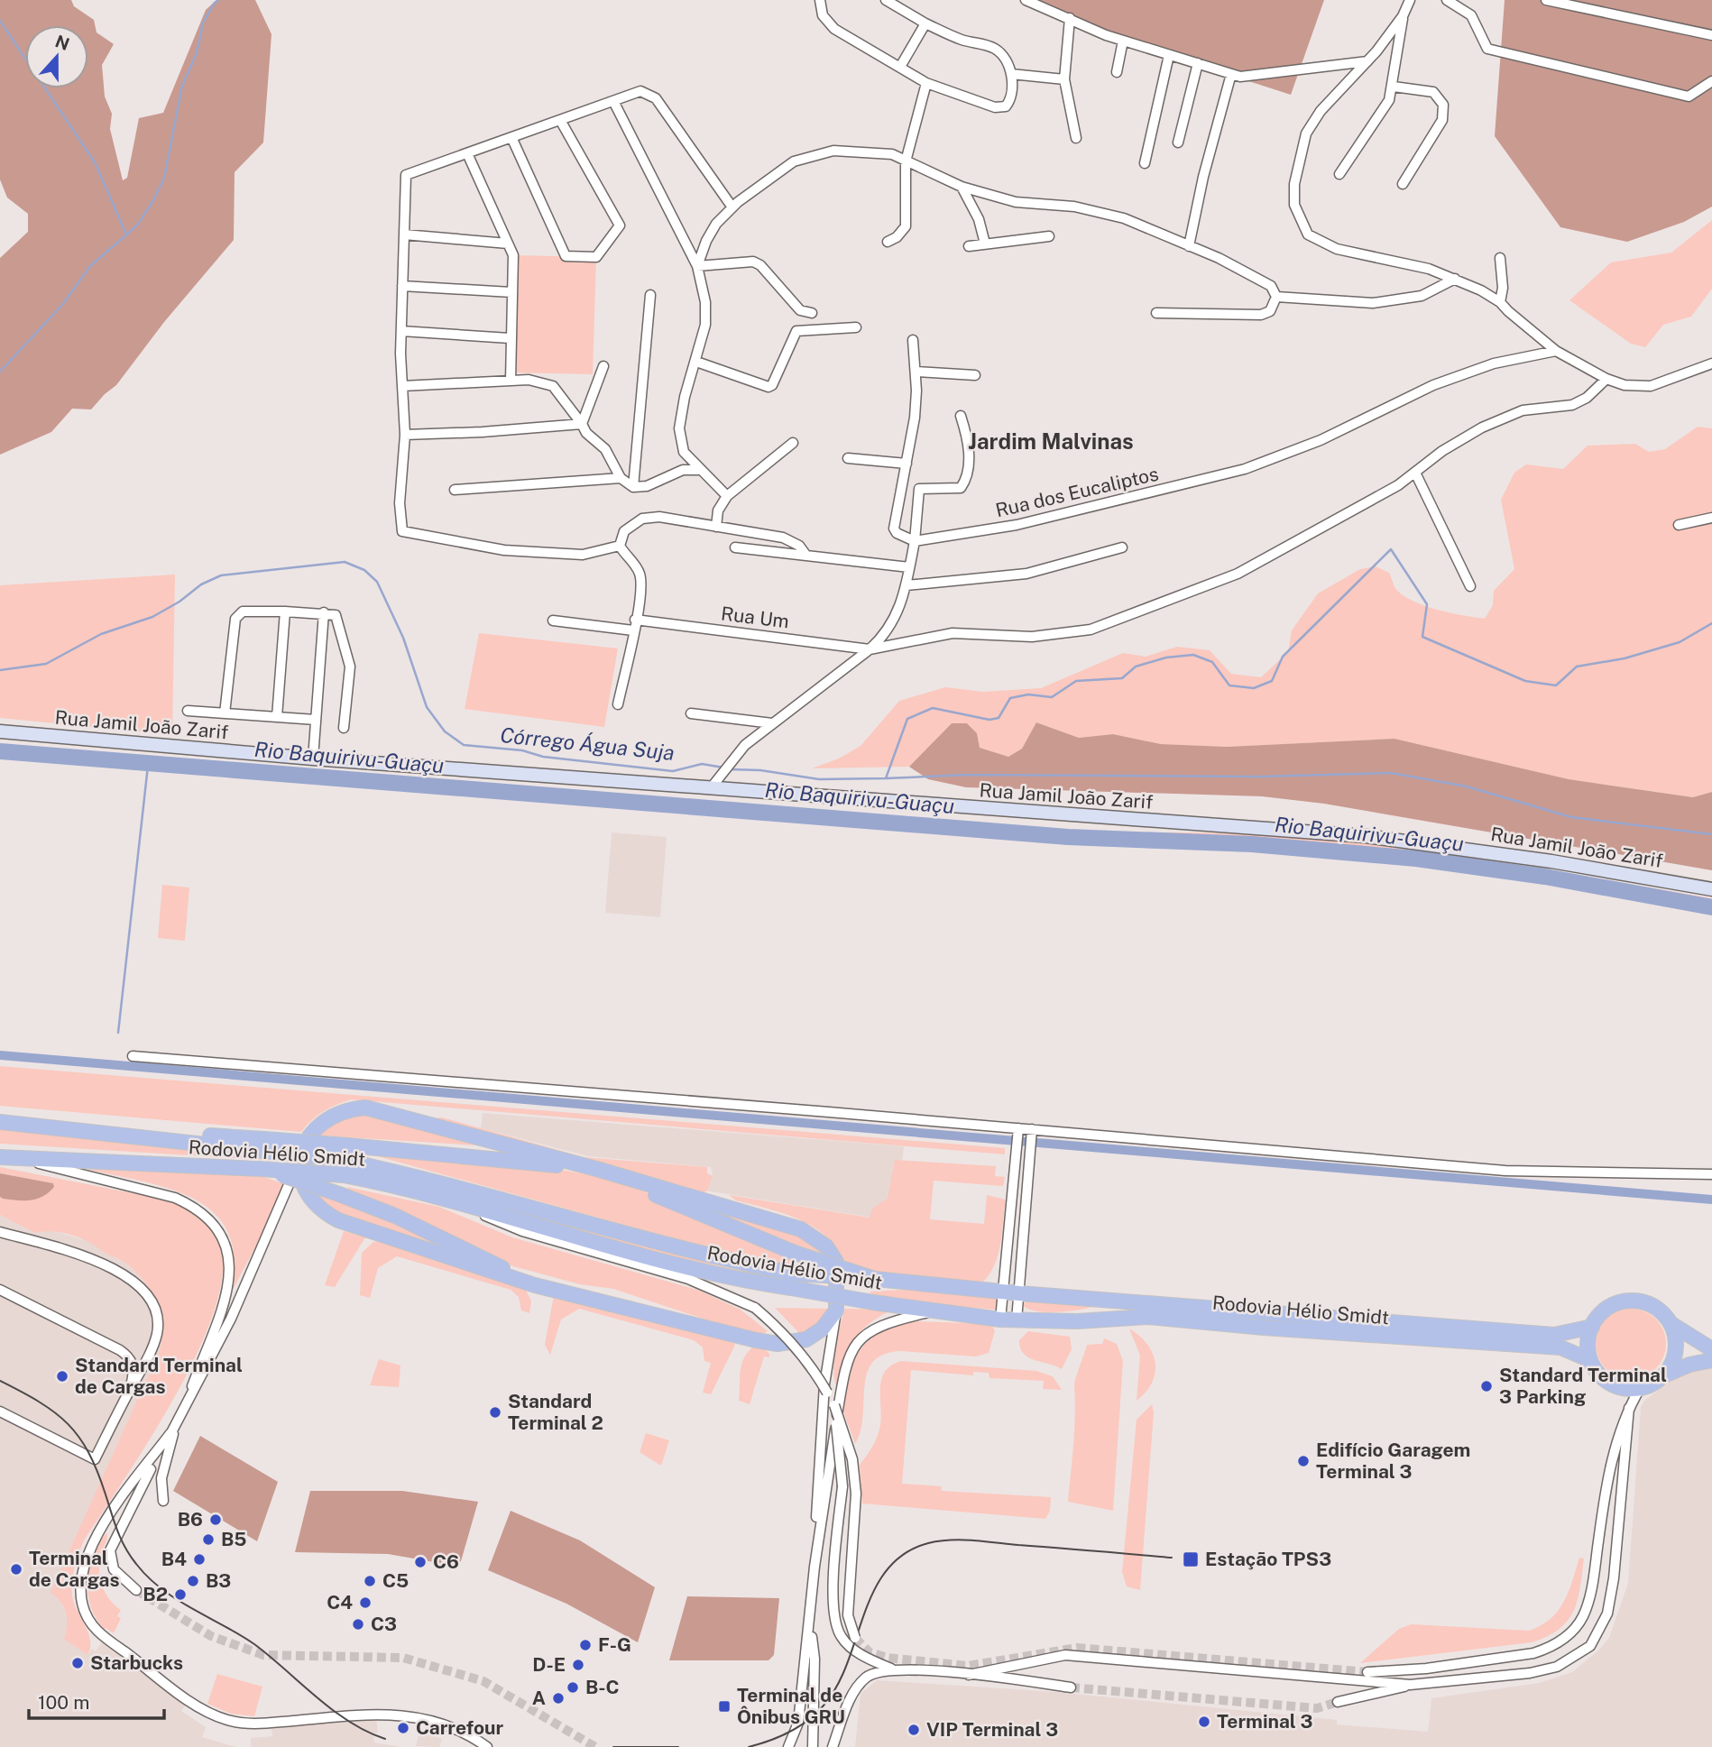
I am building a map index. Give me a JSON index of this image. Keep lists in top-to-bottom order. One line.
{"streets":{"main road":["Rua Jamil João Zarif","Rodovia Hélio Smidt"],"street":["Rua dos Eucaliptos","Rua Um"]},"districts":["Jardim Malvinas"],"water":["Córrego Água Suja","Rio Baquirivu-Guaçu"],"places":{"other":["Standard Terminal de Cargas","Standard Terminal 3 Parking","Standard Terminal 2","Edifício Garagem Terminal 3","B6","B5","B4","C6","Terminal de Cargas","B3","C5","B2","C4","C3","F-G","Starbucks","D-E","B-C","A","Terminal 3","Carrefour","VIP Terminal 3"],"transit":["Estação TPS3","Terminal de Ônibus GRU"]},"scale_bar":"100 m","north":"top"}
